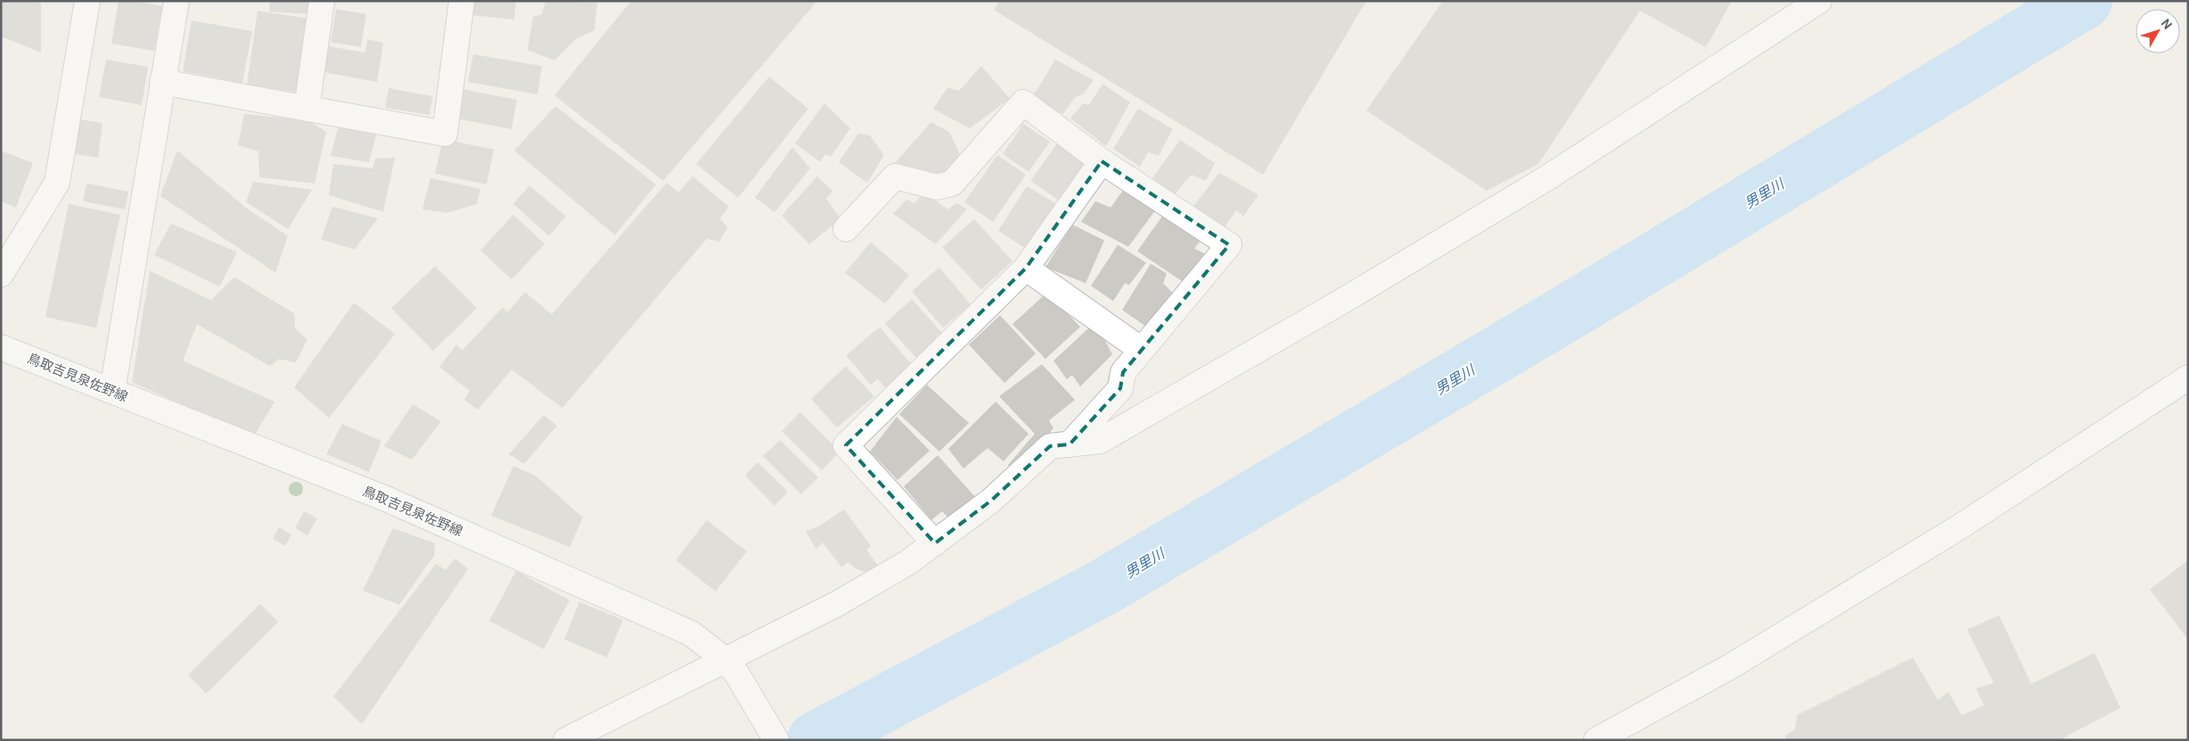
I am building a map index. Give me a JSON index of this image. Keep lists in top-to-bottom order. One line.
{"streets":{"street":["鳥取吉見泉佐野線"]},"water":["男里川"],"north":"top right"}
